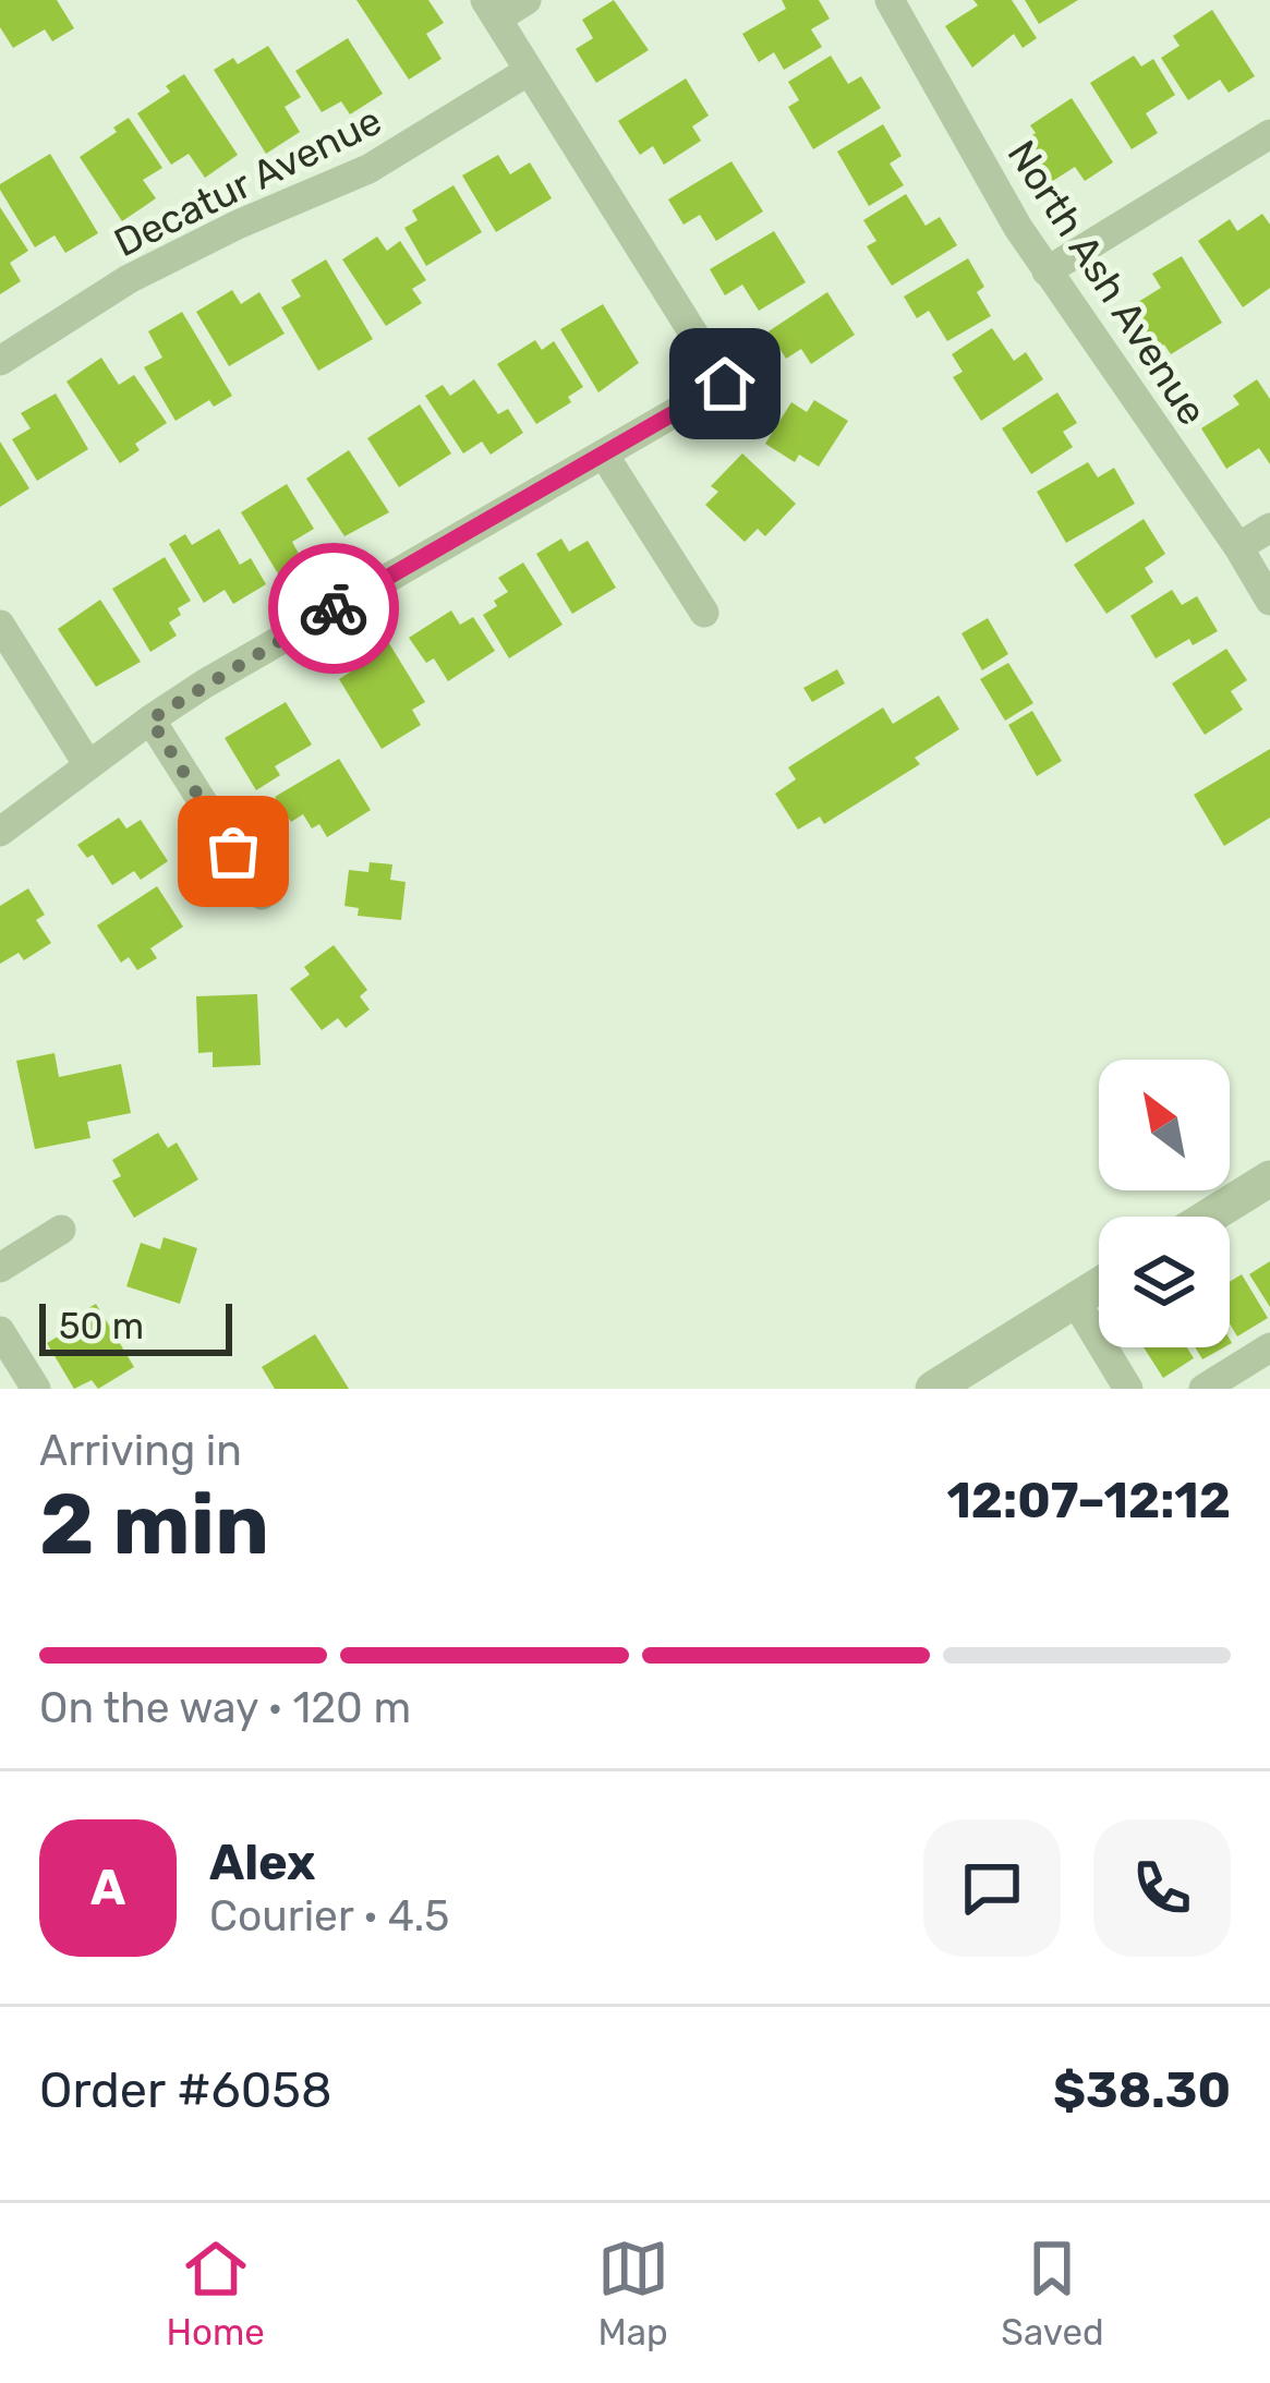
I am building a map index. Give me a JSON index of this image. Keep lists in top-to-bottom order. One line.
{"streets":{"street":["Decatur Avenue","North Ash Avenue"]},"scale_bar":"50 m","north":"top left","page":{"scale":"50 m","heading":["2 min","Arriving in","12:07–12:12"],"panel":["Alex","Courier · 4.5","Order #6058","$38.30"],"bar":"On the way · 120 m","round":"A","tabs":["Home","Map","Saved"]}}
